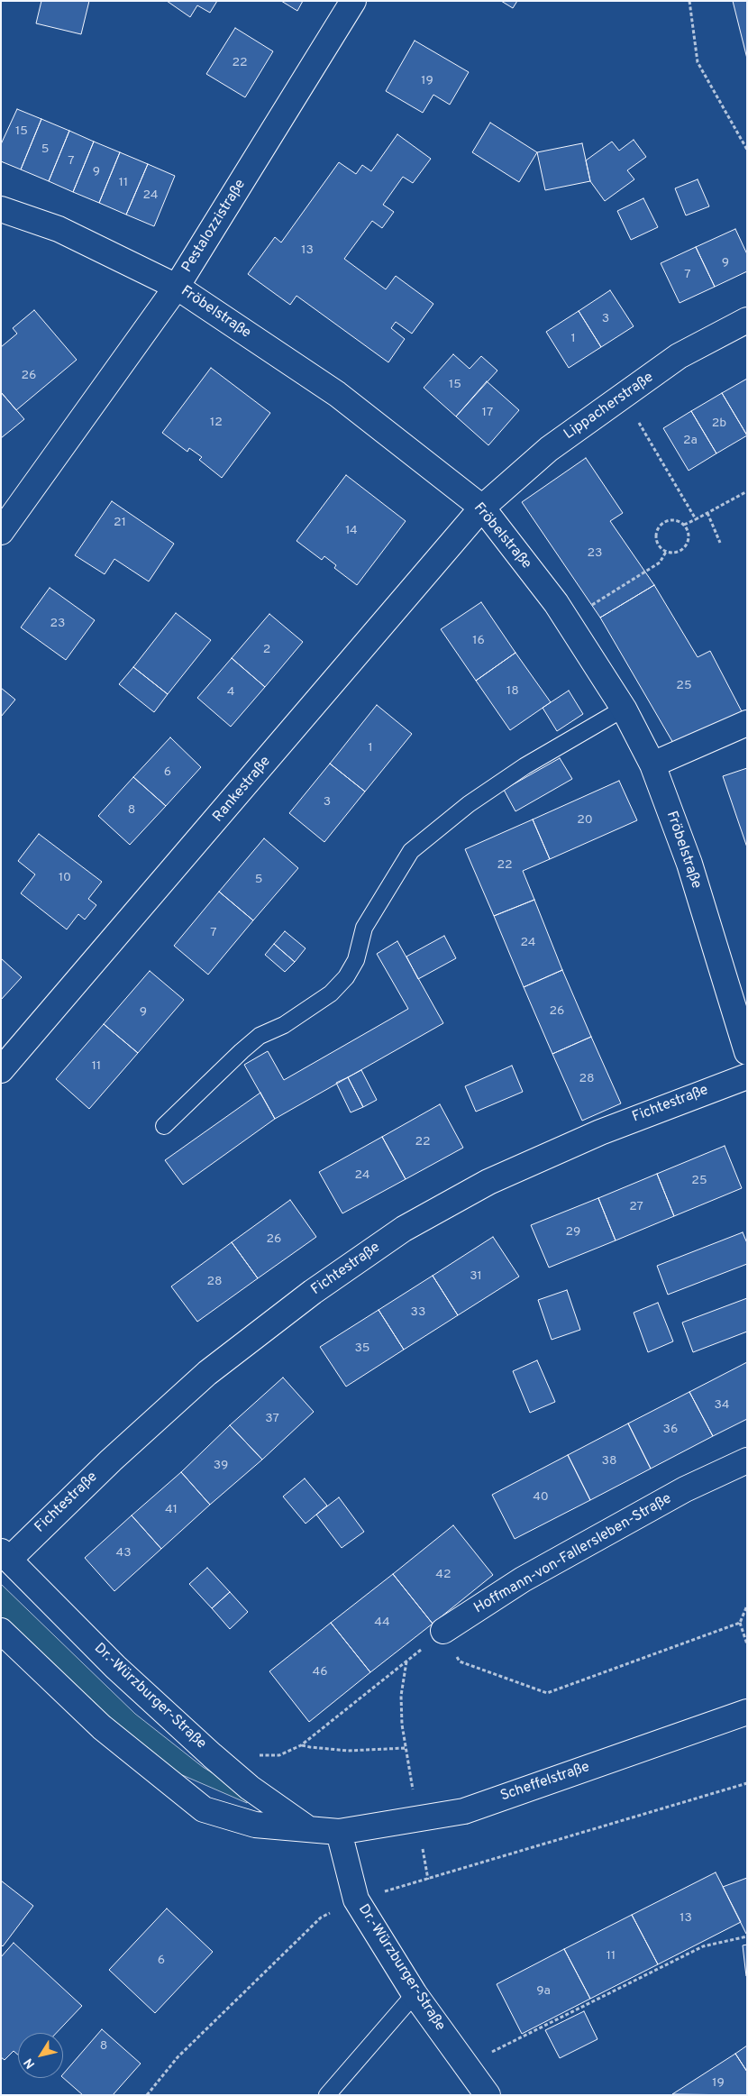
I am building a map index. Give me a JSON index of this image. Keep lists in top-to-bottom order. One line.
{"streets":{"street":["Pestalozzistraße","Fröbelstraße","Lippacherstraße","Rankestraße","Fichtestraße","Hoffmann-von-Fallersleben-Straße","Dr.-Würzburger-Straße","Scheffelstraße"]},"crossings":[["Pestalozzistraße","Fröbelstraße"],["Fröbelstraße","Lippacherstraße"],["Fröbelstraße","Rankestraße"],["Lippacherstraße","Rankestraße"],["Fichtestraße","Dr.-Würzburger-Straße"],["Dr.-Würzburger-Straße","Scheffelstraße"]],"house_numbers":["22","19","15","5","7","9","11","24","13","9","7","3","1","26","15","17","12","2b","2a","21","14","23","23","16","2","25","18","4","1","6","3","8","20","22","10","5","7","24","26","9","11","28","22","24","25","27","29","26","31","28","33","35","34","37","36","38","39","40","41","43","42","44","46","13","11","6","9a","8","19"],"north":"bottom left"}
